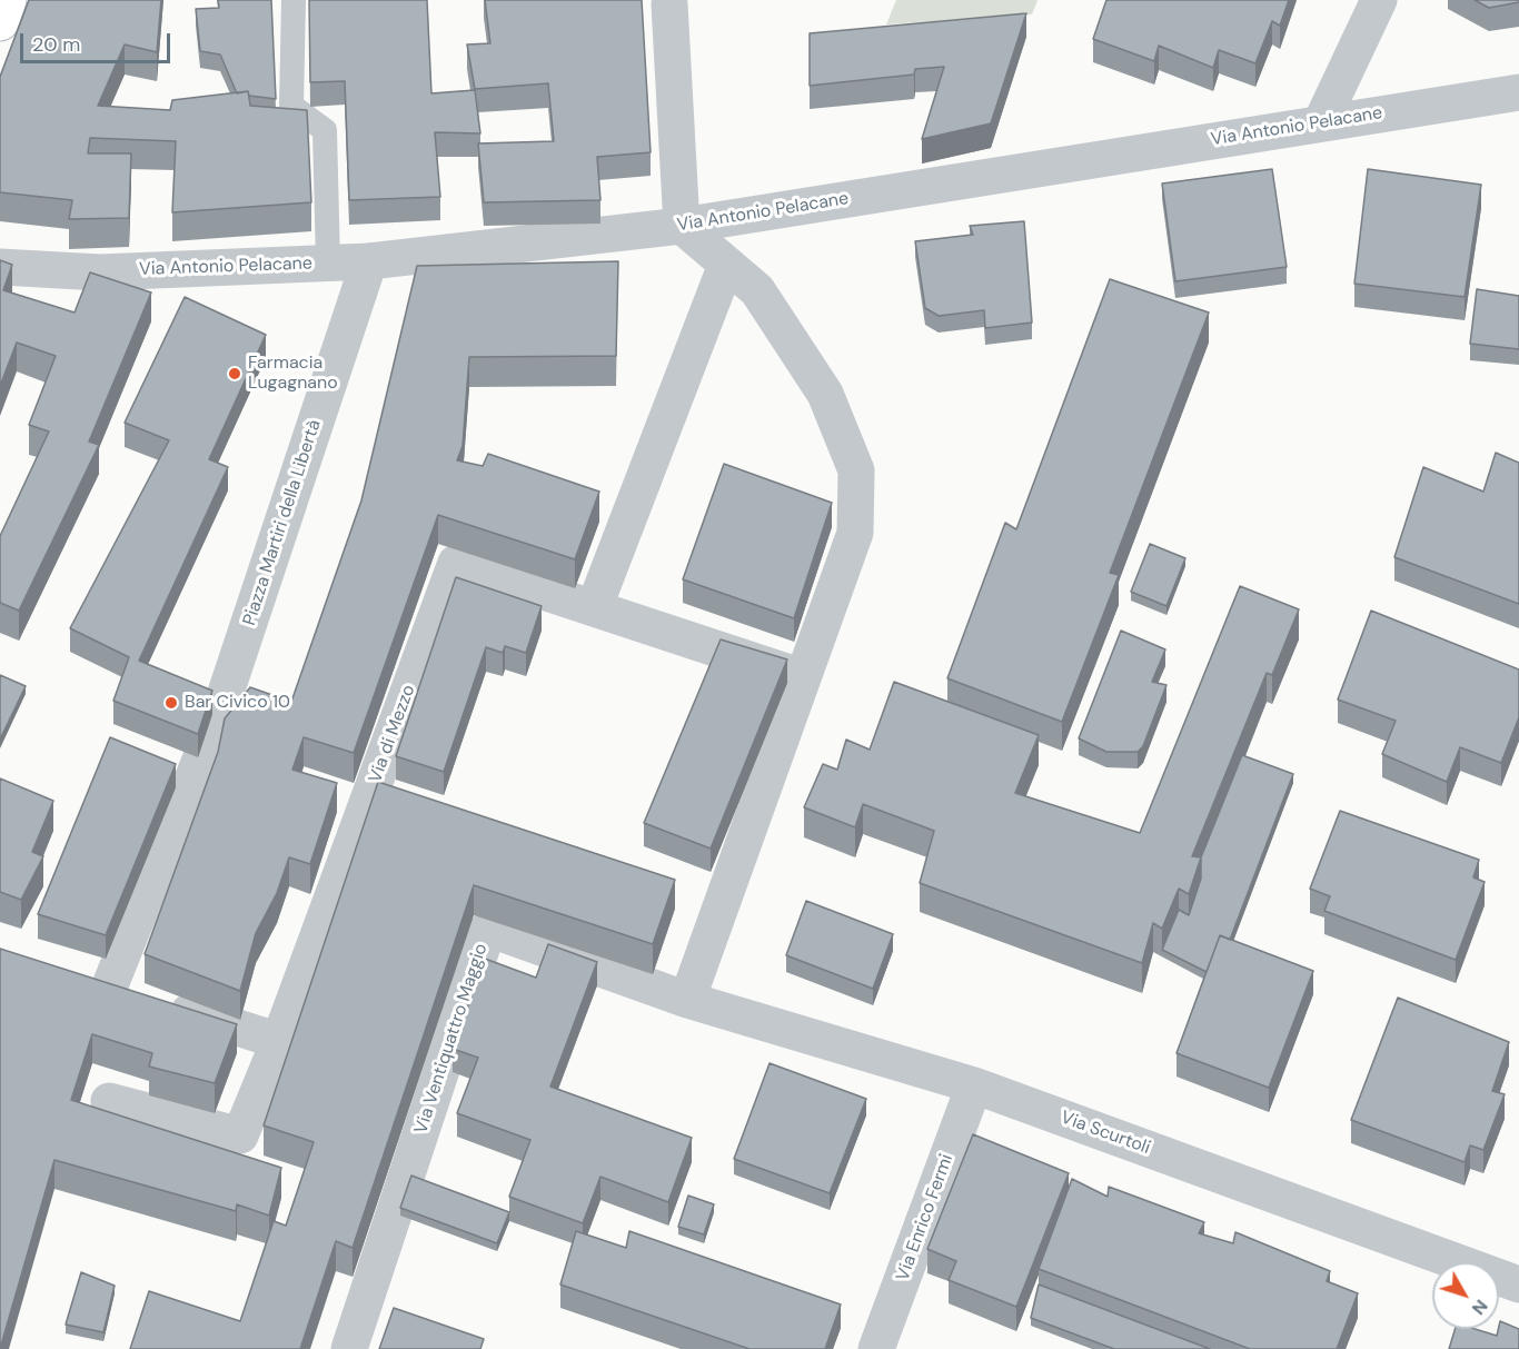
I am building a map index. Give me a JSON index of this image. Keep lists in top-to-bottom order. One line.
{"streets":{"street":["Via Antonio Pelacane","Piazza Martiri della Libertà","Via di Mezzo","Via Ventiquattro Maggio","Via Scurtoli","Via Enrico Fermi"]},"crossings":[["Via Antonio Pelacane","Piazza Martiri della Libertà"],["Via Ventiquattro Maggio","Via Scurtoli"],["Via Scurtoli","Via Enrico Fermi"]],"places":["Farmacia Lugagnano","Bar Civico 10"],"scale_bar":"20 m","north":"bottom right"}
